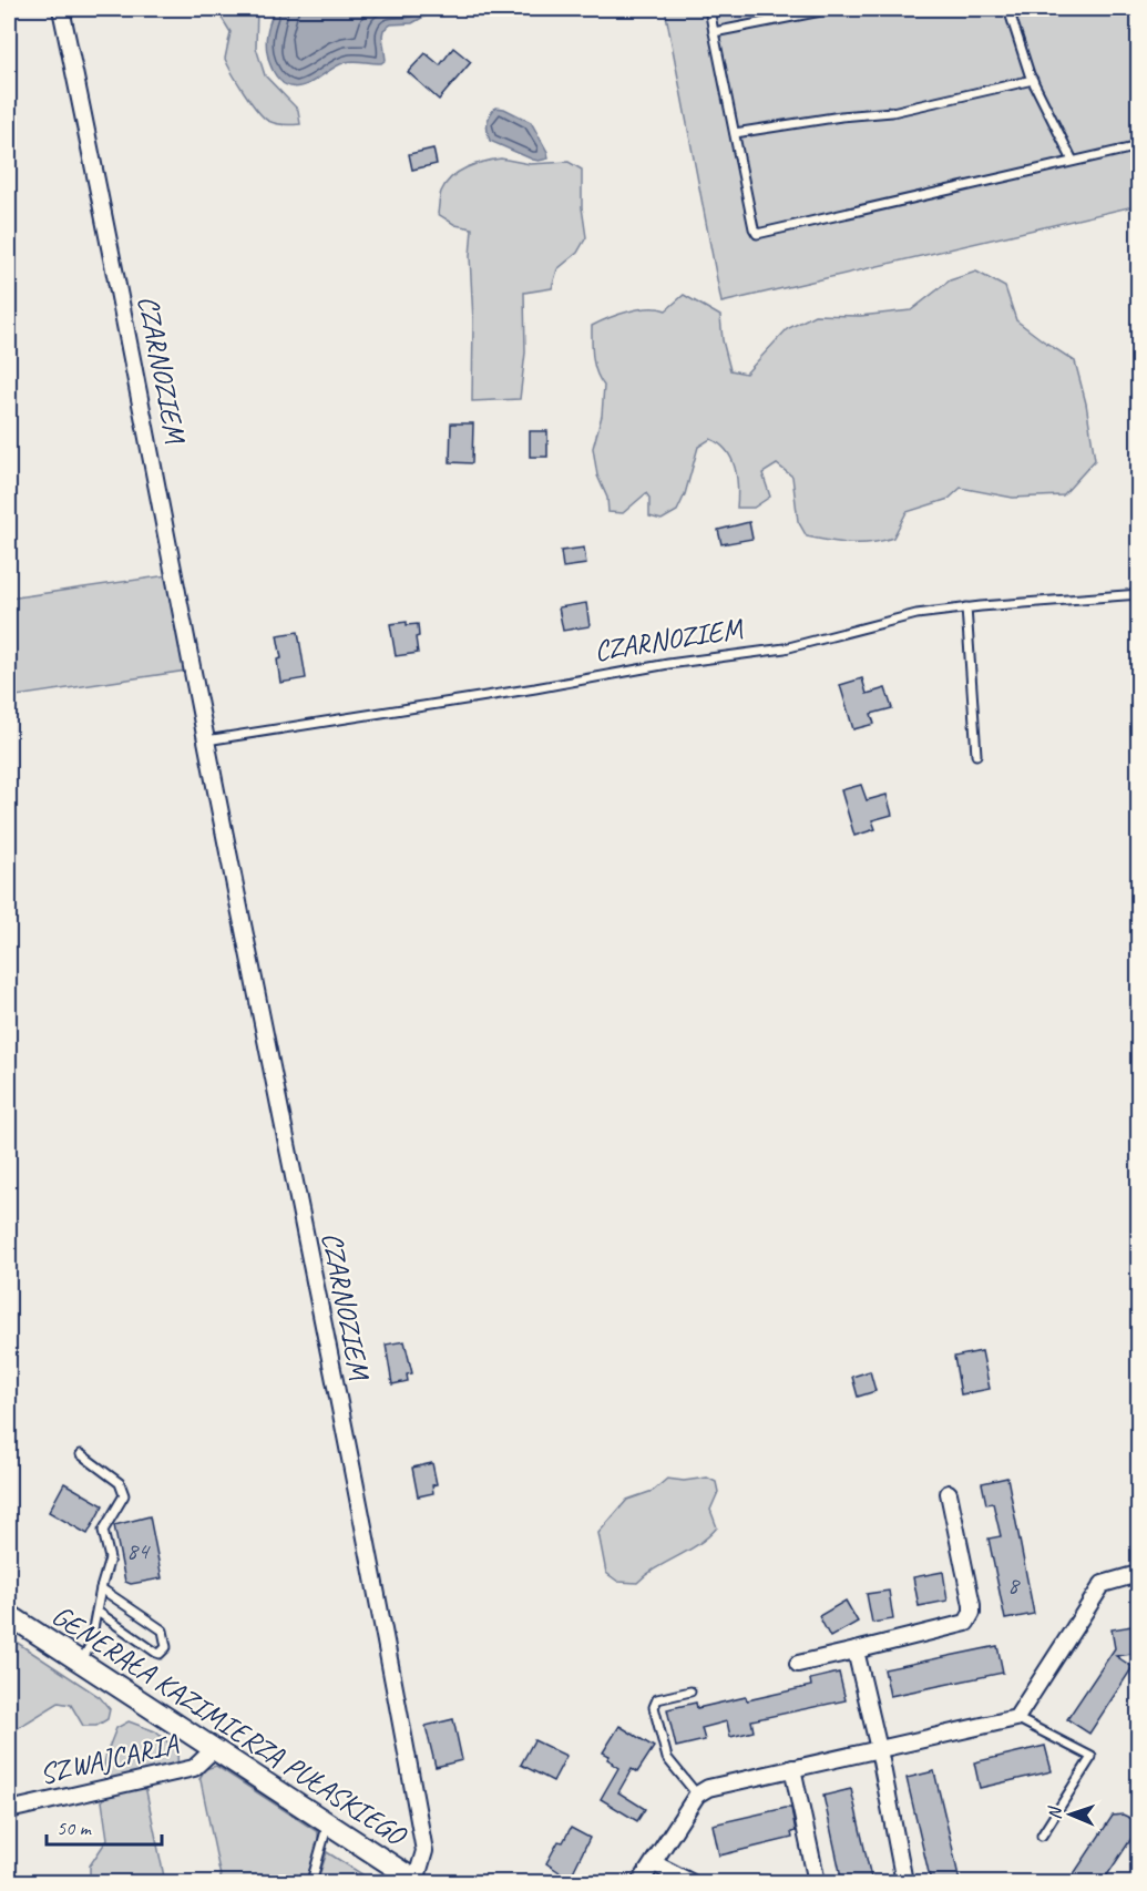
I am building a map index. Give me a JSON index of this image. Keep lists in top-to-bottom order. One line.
{"streets":{"main road":["GENERAŁA KAZIMIERZA PUŁASKIEGO"],"street":["CZARNOZIEM","SZWAJCARIA"]},"crossings":[["CZARNOZIEM","GENERAŁA KAZIMIERZA PUŁASKIEGO"],["GENERAŁA KAZIMIERZA PUŁASKIEGO","SZWAJCARIA"]],"house_numbers":["84","8"],"scale_bar":"50 m","north":"left"}
